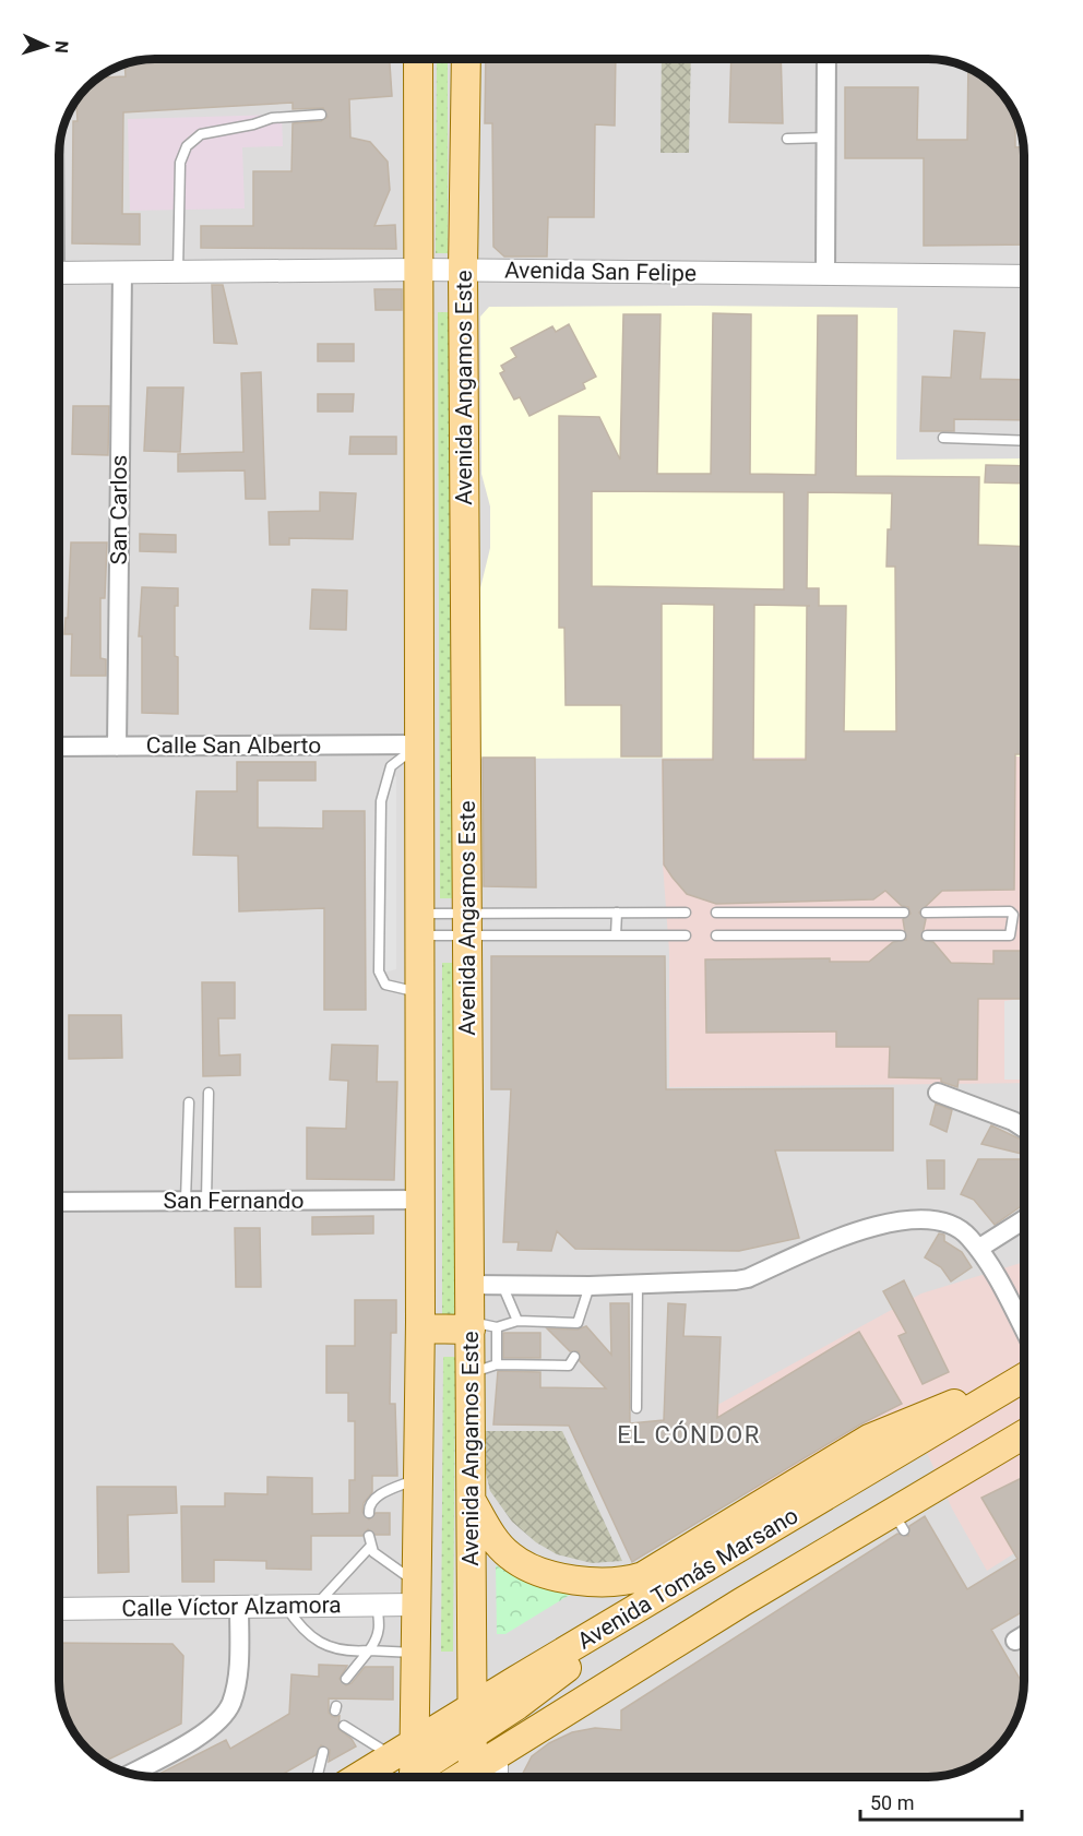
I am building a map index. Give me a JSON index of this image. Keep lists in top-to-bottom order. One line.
{"streets":{"main road":["Avenida Angamos Este","Avenida Tomás Marsano"],"street":["Avenida San Felipe","San Carlos","Calle San Alberto","San Fernando","Calle Víctor Alzamora"]},"crossings":[["Avenida San Felipe","Avenida Angamos Este"],["Avenida San Felipe","San Carlos"],["Avenida Angamos Este","Calle San Alberto"],["Avenida Angamos Este","San Fernando"],["Avenida Angamos Este","Avenida Tomás Marsano"],["Avenida Angamos Este","Calle Víctor Alzamora"],["San Carlos","Calle San Alberto"]],"districts":["EL CÓNDOR"],"scale_bar":"50 m","north":"right"}
